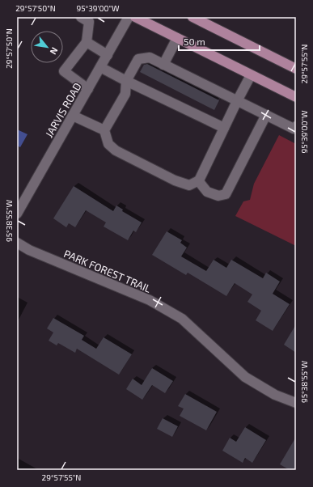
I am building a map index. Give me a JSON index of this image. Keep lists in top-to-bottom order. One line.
{"streets":{"street":["JARVIS ROAD","PARK FOREST TRAIL"]},"scale_bar":"50 m","north":"bottom right","coordinates":["29°57'50\"N","95°39'00\"W","29°57'55\"N","95°38'55\"W"]}
